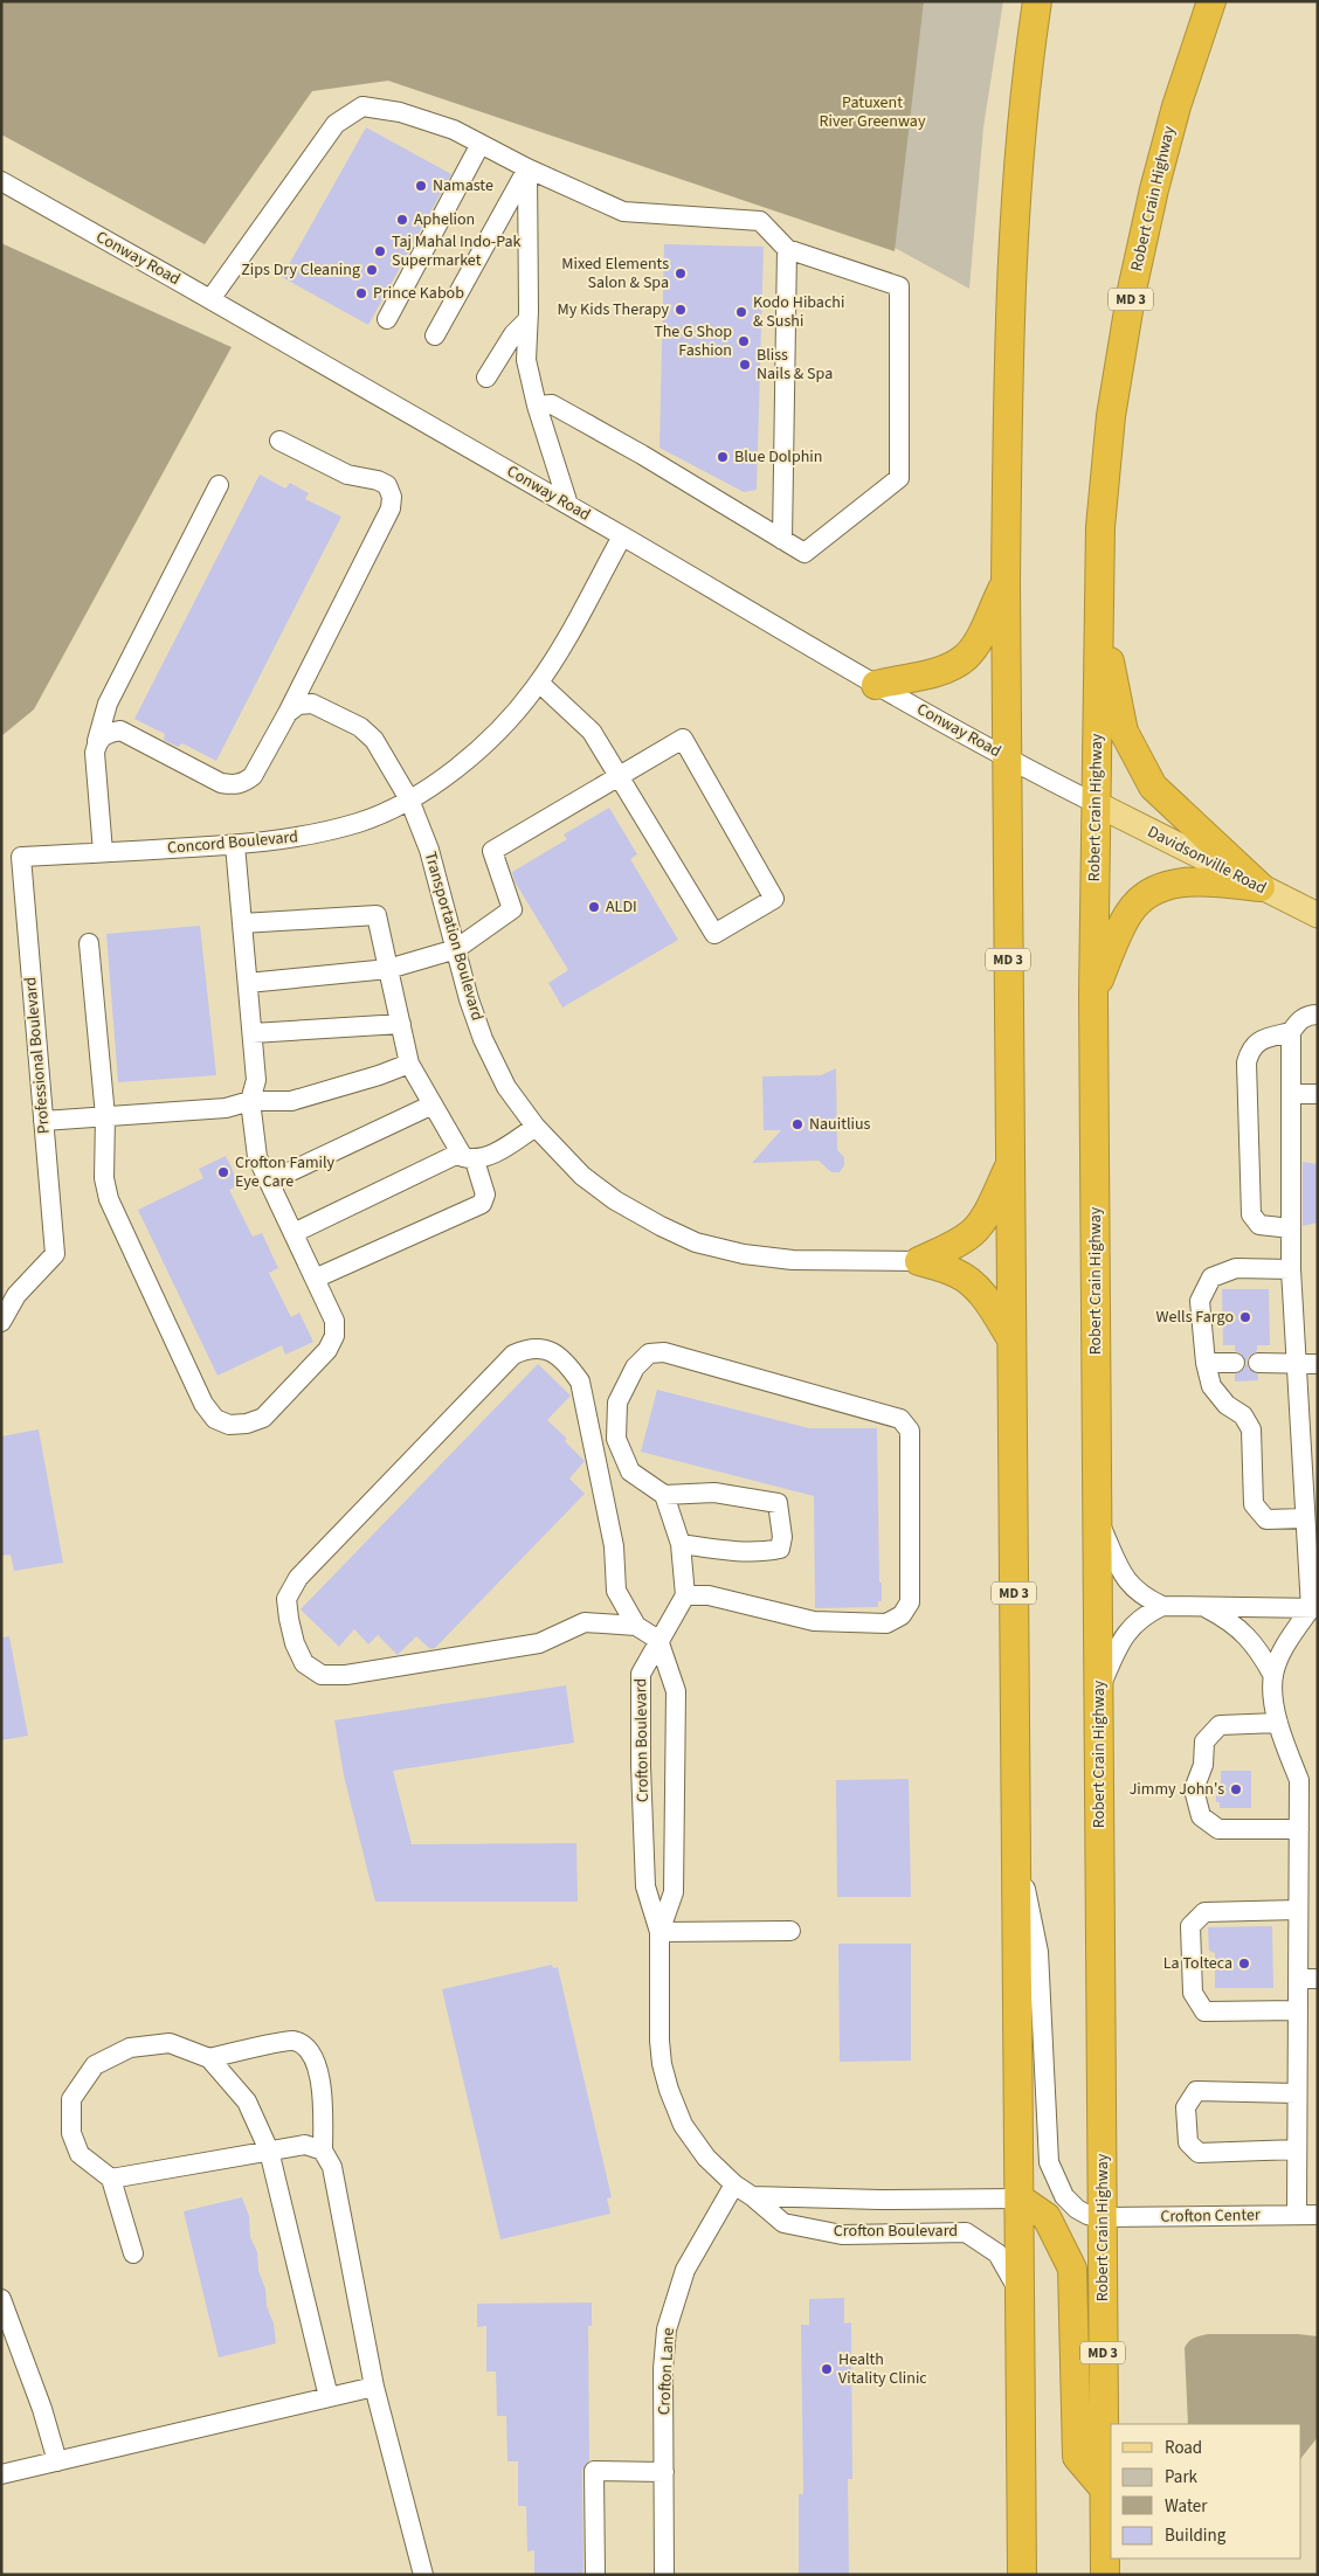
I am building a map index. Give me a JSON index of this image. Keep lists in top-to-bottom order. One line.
{"streets":{"highway":["Robert Crain Highway","MD 3"],"main road":["Davidsonville Road"],"street":["Conway Road","Concord Boulevard","Transportation Boulevard","Professional Boulevard","Crofton Boulevard","Crofton Center","Crofton Lane"]},"crossings":[["Robert Crain Highway","Conway Road"],["Robert Crain Highway","Davidsonville Road"],["Robert Crain Highway","Crofton Center"],["Conway Road","MD 3"],["Conway Road","Concord Boulevard"],["Conway Road","Davidsonville Road"],["MD 3","Crofton Boulevard"],["Concord Boulevard","Transportation Boulevard"],["Concord Boulevard","Professional Boulevard"],["Crofton Boulevard","Crofton Lane"]],"parks":["Patuxent River Greenway"],"places":["Namaste","Aphelion","Taj Mahal Indo-Pak Supermarket","Zips Dry Cleaning","Mixed Elements Salon & Spa","Prince Kabob","My Kids Therapy","Kodo Hibachi & Sushi","The G Shop Fashion","Bliss Nails & Spa","Blue Dolphin","ALDI","Nauitlius","Crofton Family Eye Care","Wells Fargo","Jimmy John's","La Tolteca","Health Vitality Clinic"],"legend":["Road","Park","Water","Building"]}
